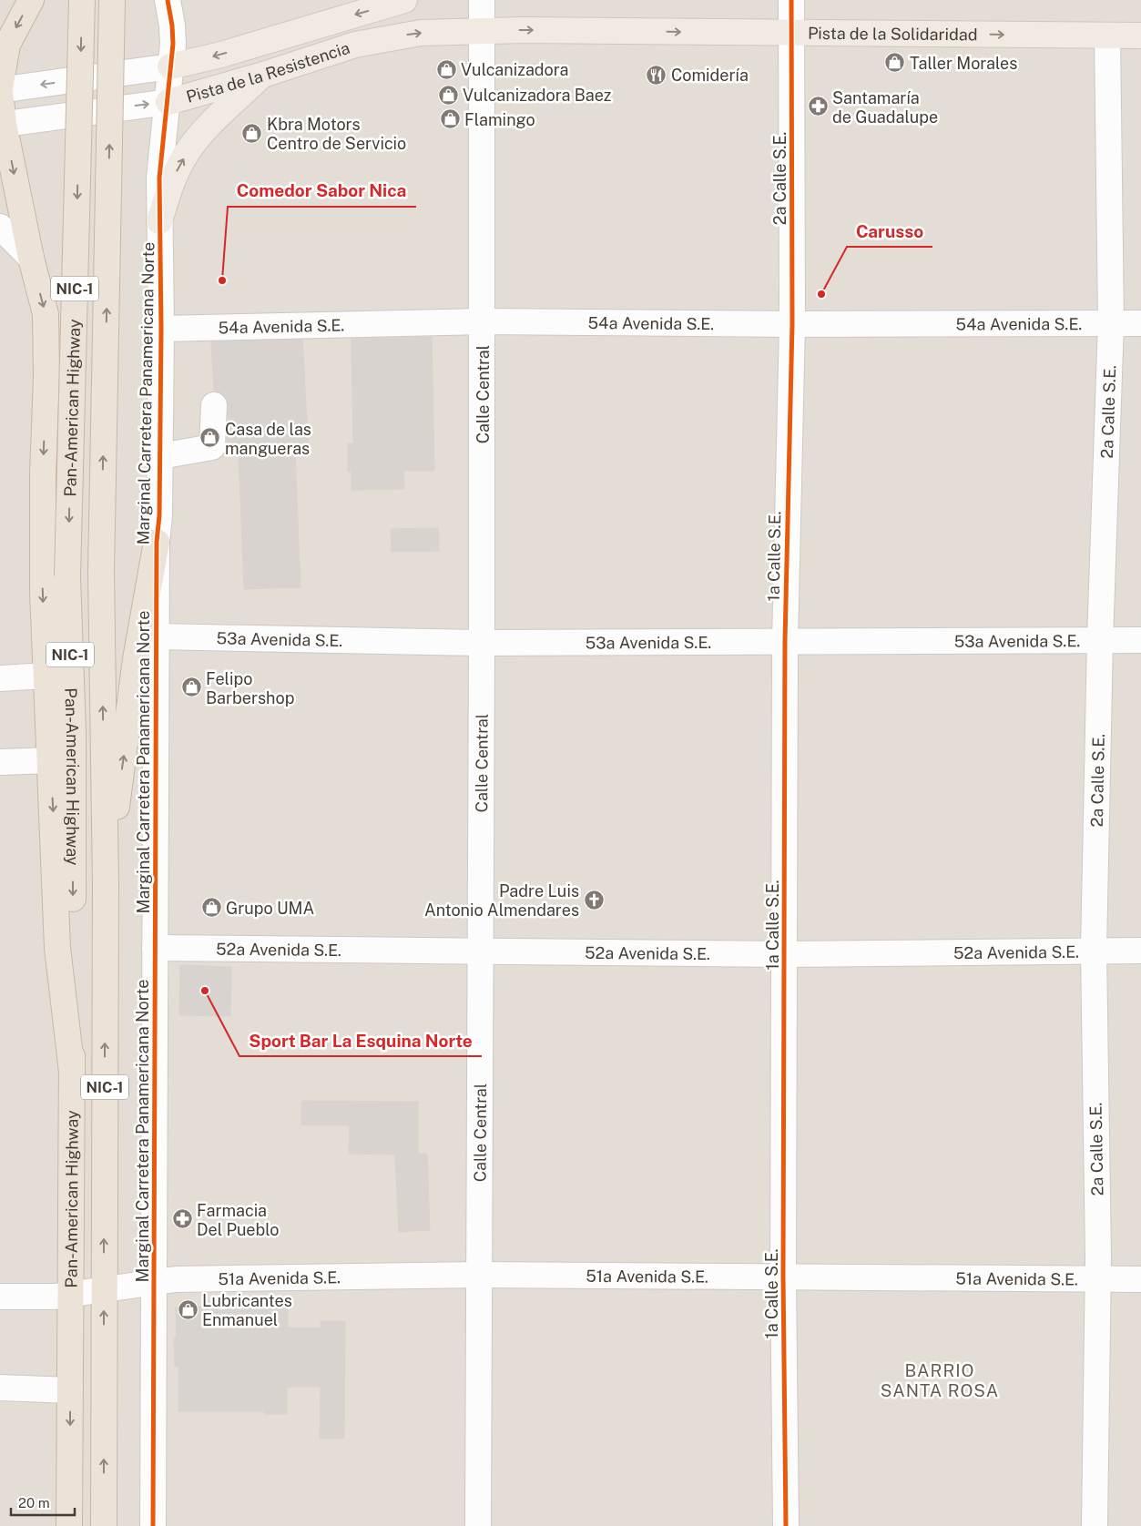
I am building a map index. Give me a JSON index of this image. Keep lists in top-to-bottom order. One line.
{"streets":{"highway":["NIC-1","Pan-American Highway"],"main road":["Pista de la Solidaridad","Pista de la Resistencia"],"street":["2a Calle S.E.","54a Avenida S.E.","Marginal Carretera Panamericana Norte","Calle Central","1a Calle S.E.","53a Avenida S.E.","52a Avenida S.E.","51a Avenida S.E."]},"crossings":[["Pista de la Solidaridad","Pista de la Resistencia"],["Pista de la Solidaridad","2a Calle S.E."],["Pista de la Solidaridad","Calle Central"],["Pista de la Resistencia","Marginal Carretera Panamericana Norte"],["Pista de la Resistencia","Calle Central"],["2a Calle S.E.","54a Avenida S.E."],["2a Calle S.E.","1a Calle S.E."],["2a Calle S.E.","53a Avenida S.E."],["2a Calle S.E.","52a Avenida S.E."],["2a Calle S.E.","51a Avenida S.E."],["54a Avenida S.E.","Marginal Carretera Panamericana Norte"],["54a Avenida S.E.","Calle Central"],["54a Avenida S.E.","1a Calle S.E."],["Marginal Carretera Panamericana Norte","53a Avenida S.E."],["Marginal Carretera Panamericana Norte","52a Avenida S.E."],["Marginal Carretera Panamericana Norte","51a Avenida S.E."],["Calle Central","53a Avenida S.E."],["Calle Central","52a Avenida S.E."],["Calle Central","51a Avenida S.E."],["Pan-American Highway","51a Avenida S.E."],["1a Calle S.E.","53a Avenida S.E."],["1a Calle S.E.","52a Avenida S.E."],["1a Calle S.E.","51a Avenida S.E."]],"one_way":["Pista de la Solidaridad"],"districts":["BARRIO SANTA ROSA"],"places":{"shop":["Taller Morales","Vulcanizadora","Vulcanizadora Baez","Flamingo","Kbra Motors Centro de Servicio","Casa de las mangueras","Felipo Barbershop","Grupo UMA","Lubricantes Enmanuel"],"restaurant":["Comidería"],"pharmacy":["Santamaría de Guadalupe","Farmacia Del Pueblo"],"other":["Comedor Sabor Nica","Carusso","Sport Bar La Esquina Norte"],"church":["Padre Luis Antonio Almendares"]},"scale_bar":"20 m"}
